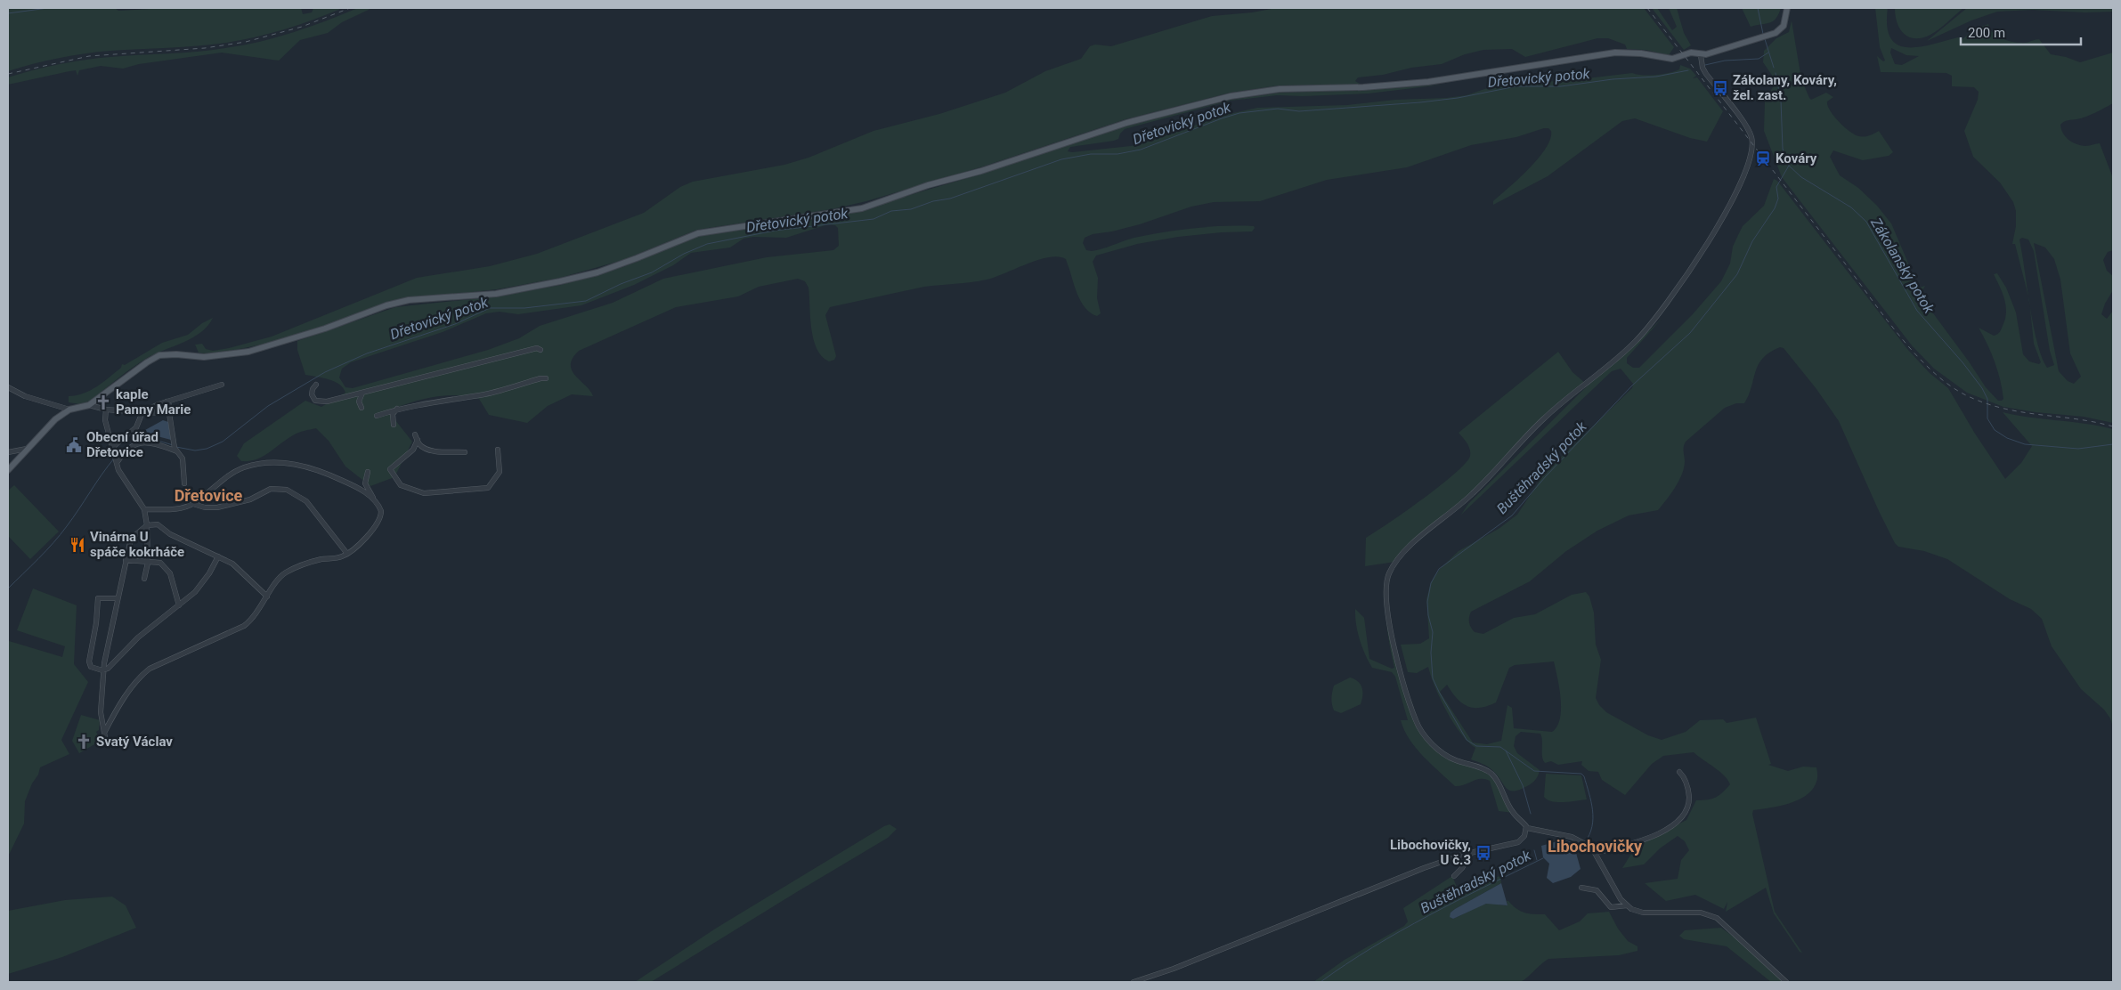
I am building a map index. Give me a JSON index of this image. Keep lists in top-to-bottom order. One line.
{"districts":["Dřetovice","Libochovičky"],"water":["Dřetovický potok","Zákolanský potok","Buštěhradský potok"],"places":{"bus stop":["Zákolany, Kováry, žel. zast.","Libochovičky, U č.3"],"station":["Kováry"],"church":["kaple Panny Marie","Svatý Václav"],"public building":["Obecní úřad Dřetovice"],"restaurant":["Vinárna U spáče kokrháče"]},"scale_bar":"200 m"}
